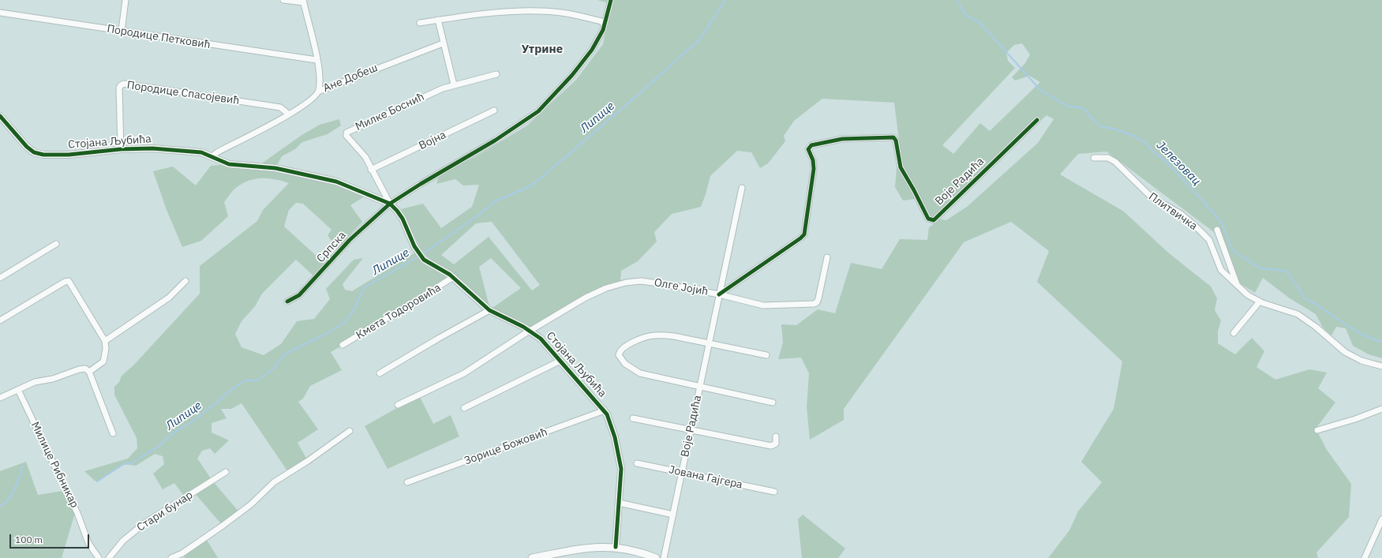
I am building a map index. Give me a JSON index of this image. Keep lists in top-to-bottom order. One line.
{"streets":{"street":["Породице Петковић","Ане Добеш","Породице Спасојевић","Милке Боснић","Војна","Стојана Љубића","Воје Радића","Плитвичка","Српска","Олге Јојић","Кмета Тодоровића","Зорице Божовић","Милице Рибникар","Јована Гајгера","Стари бунар"]},"crossings":[["Ане Добеш","Породице Спасојевић"],["Ане Добеш","Стојана Љубића"],["Породице Спасојевић","Стојана Љубића"],["Милке Боснић","Војна"],["Милке Боснић","Стојана Љубића"],["Милке Боснић","Српска"],["Стојана Љубића","Српска"],["Стојана Љубића","Олге Јојић"],["Стојана Љубића","Кмета Тодоровића"],["Стојана Љубића","Зорице Божовић"],["Воје Радића","Олге Јојић"],["Воје Радића","Јована Гајгера"]],"districts":["Утрине"],"water":["Липице","Јелезовац"],"scale_bar":"100 m"}
